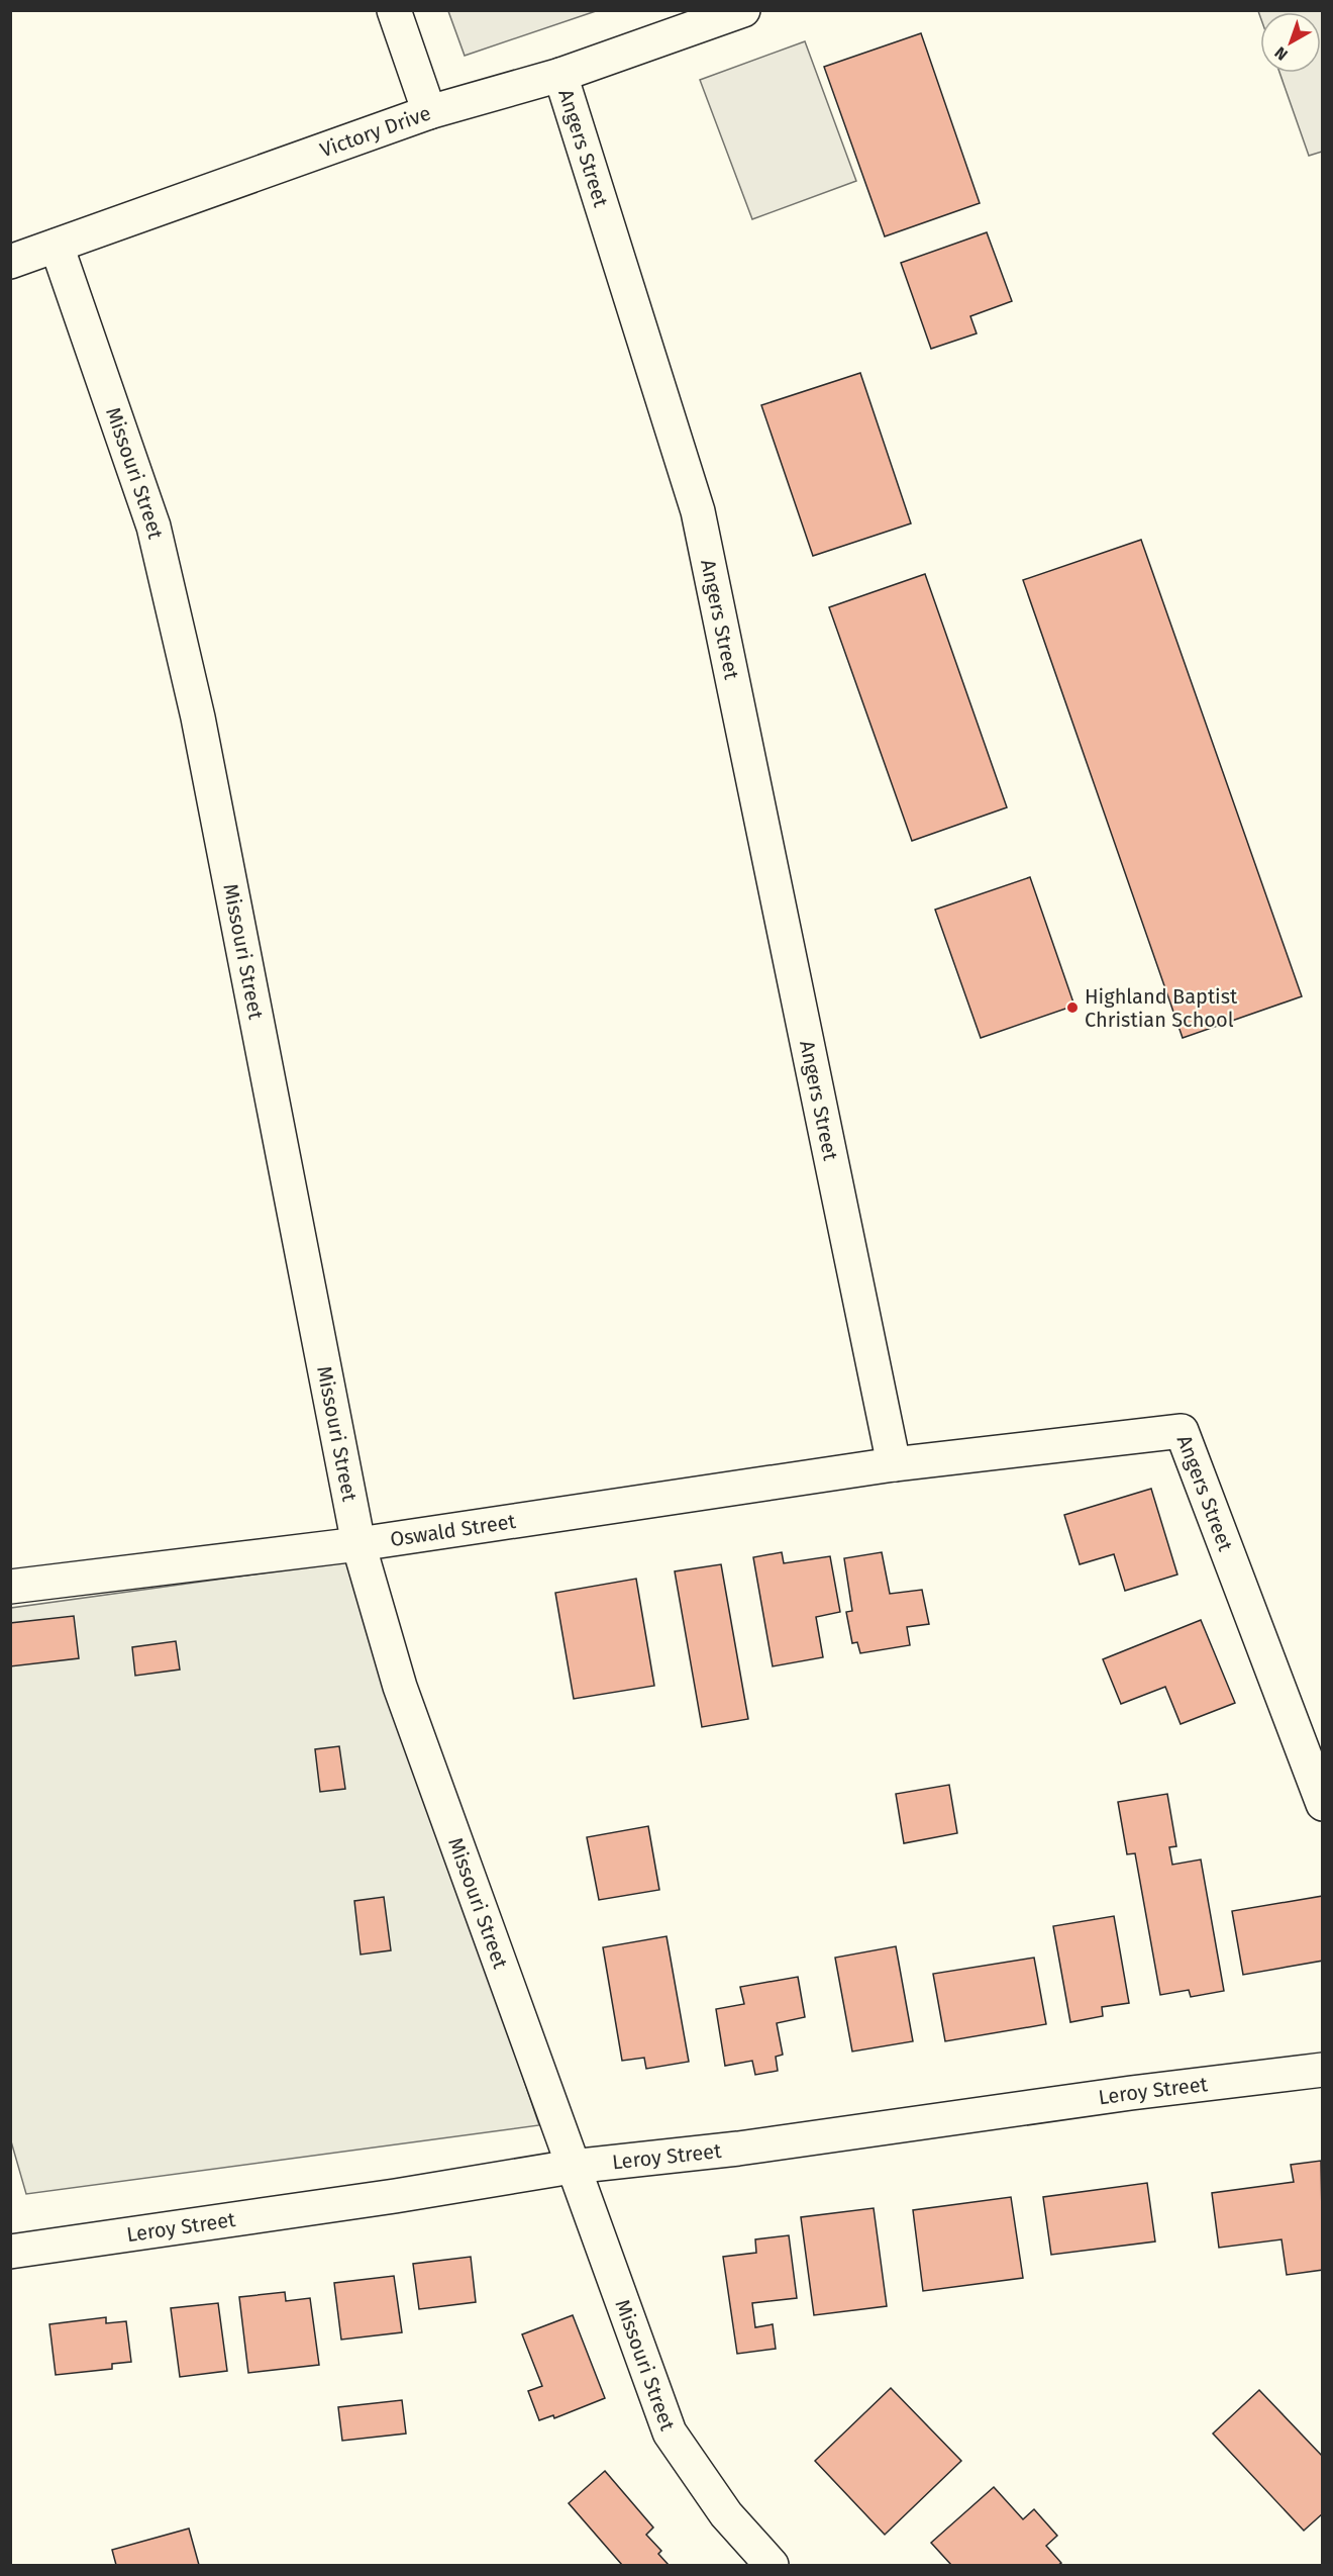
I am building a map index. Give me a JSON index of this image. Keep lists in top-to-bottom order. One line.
{"streets":{"street":["Victory Drive","Angers Street","Missouri Street","Oswald Street","Leroy Street"]},"crossings":[["Victory Drive","Angers Street"],["Victory Drive","Missouri Street"],["Angers Street","Oswald Street"],["Missouri Street","Oswald Street"],["Missouri Street","Leroy Street"]],"places":["Highland Baptist Christian School"],"north":"bottom left"}
